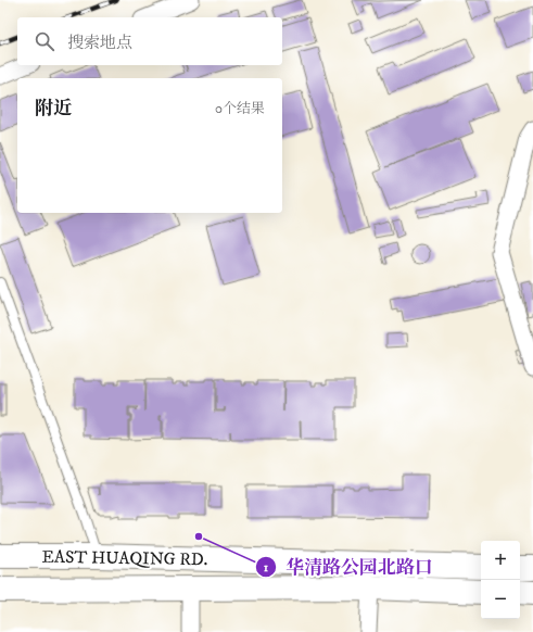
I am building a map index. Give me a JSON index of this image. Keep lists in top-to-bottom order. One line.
{"streets":{"main road":["EAST HUAQING RD."]},"places":["华清路公园北路口"],"page":{"search":"搜索地点","heading":["附近","0个结果"],"map_buttons":["+","−"]}}
